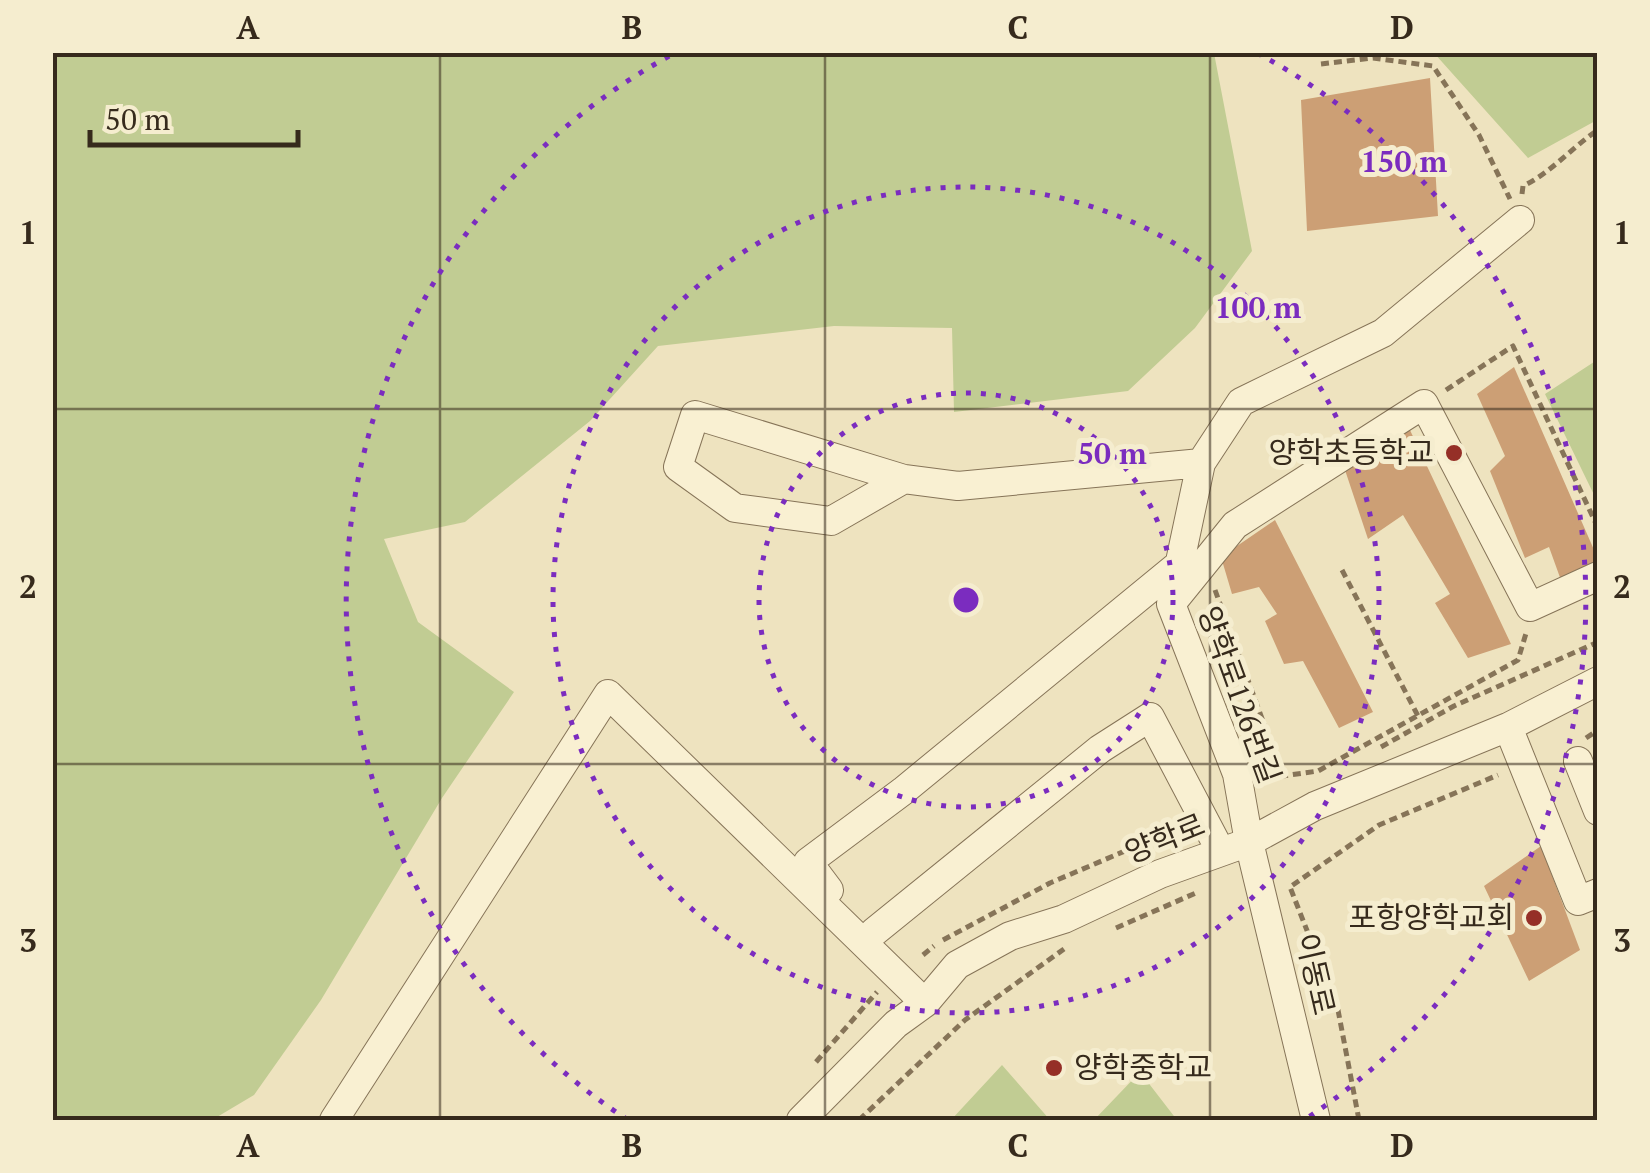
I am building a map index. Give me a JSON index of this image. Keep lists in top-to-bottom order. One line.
{"streets":{"street":["양학로126번길","양학로","이동로"]},"crossings":[["양학로126번길","양학로"],["양학로126번길","이동로"],["양학로","이동로"]],"places":["양학초등학교","포항양학교회","양학중학교"],"scale_bar":"50 m","grid":{"columns":["A","B","C","D"],"rows":["1","2","3"]},"rings":["150 m","100 m","50 m"]}
